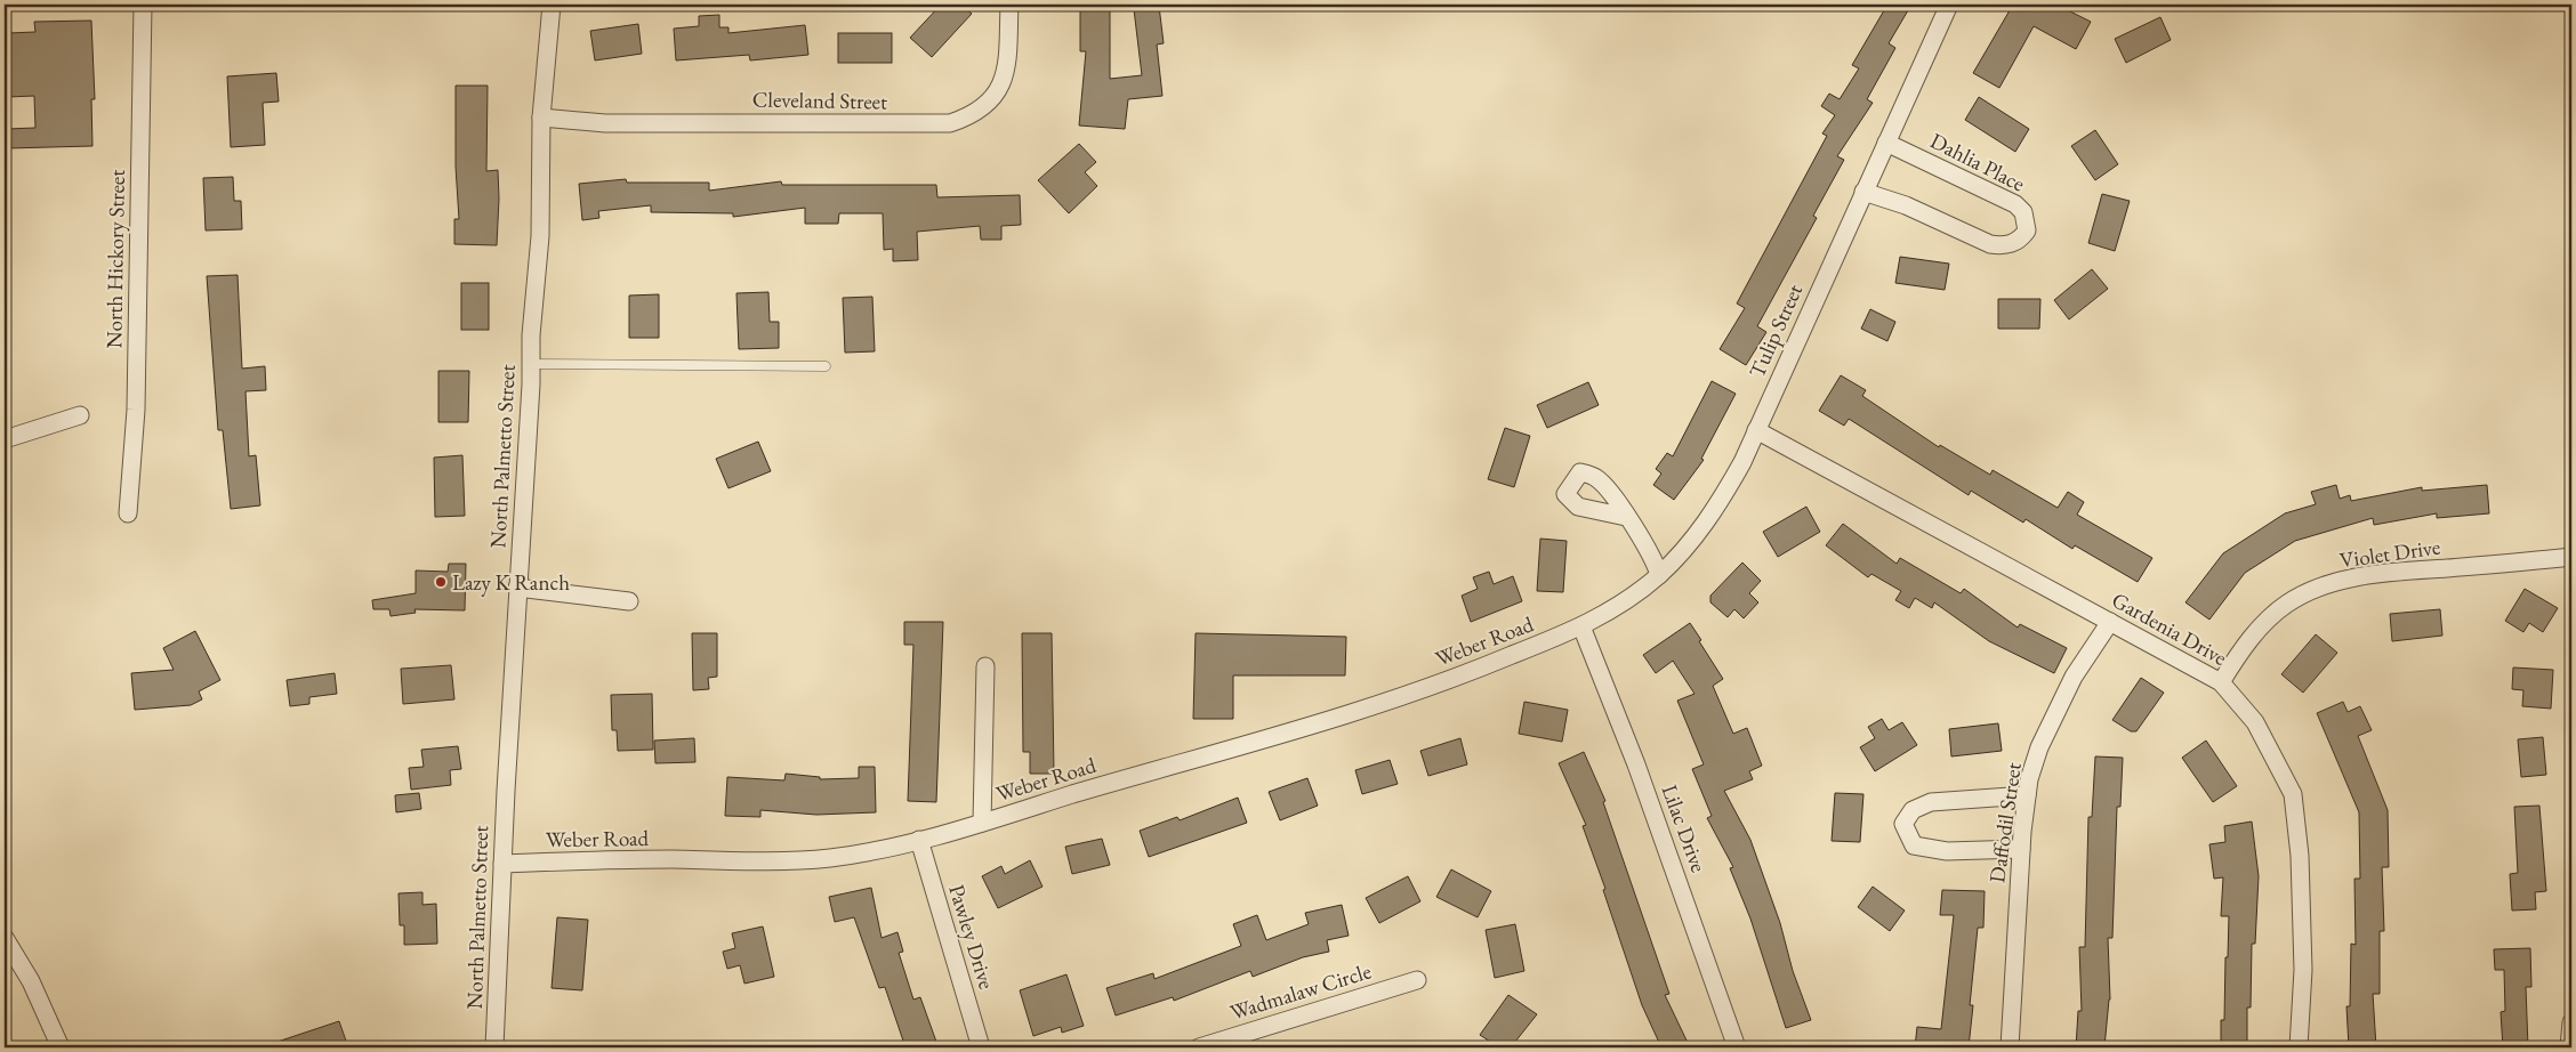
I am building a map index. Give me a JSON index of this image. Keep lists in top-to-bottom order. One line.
{"streets":{"street":["Cleveland Street","Dahlia Place","North Hickory Street","Tulip Street","North Palmetto Street","Violet Drive","Gardenia Drive","Weber Road","Daffodil Street","Lilac Drive","Pawley Drive","Wadmalaw Circle"]},"crossings":[["Cleveland Street","North Palmetto Street"],["Dahlia Place","Tulip Street"],["Tulip Street","Gardenia Drive"],["Tulip Street","Weber Road"],["Tulip Street","Lilac Drive"],["North Palmetto Street","Weber Road"],["Violet Drive","Gardenia Drive"],["Gardenia Drive","Daffodil Street"],["Weber Road","Lilac Drive"],["Weber Road","Pawley Drive"]],"places":["Lazy K Ranch"]}
